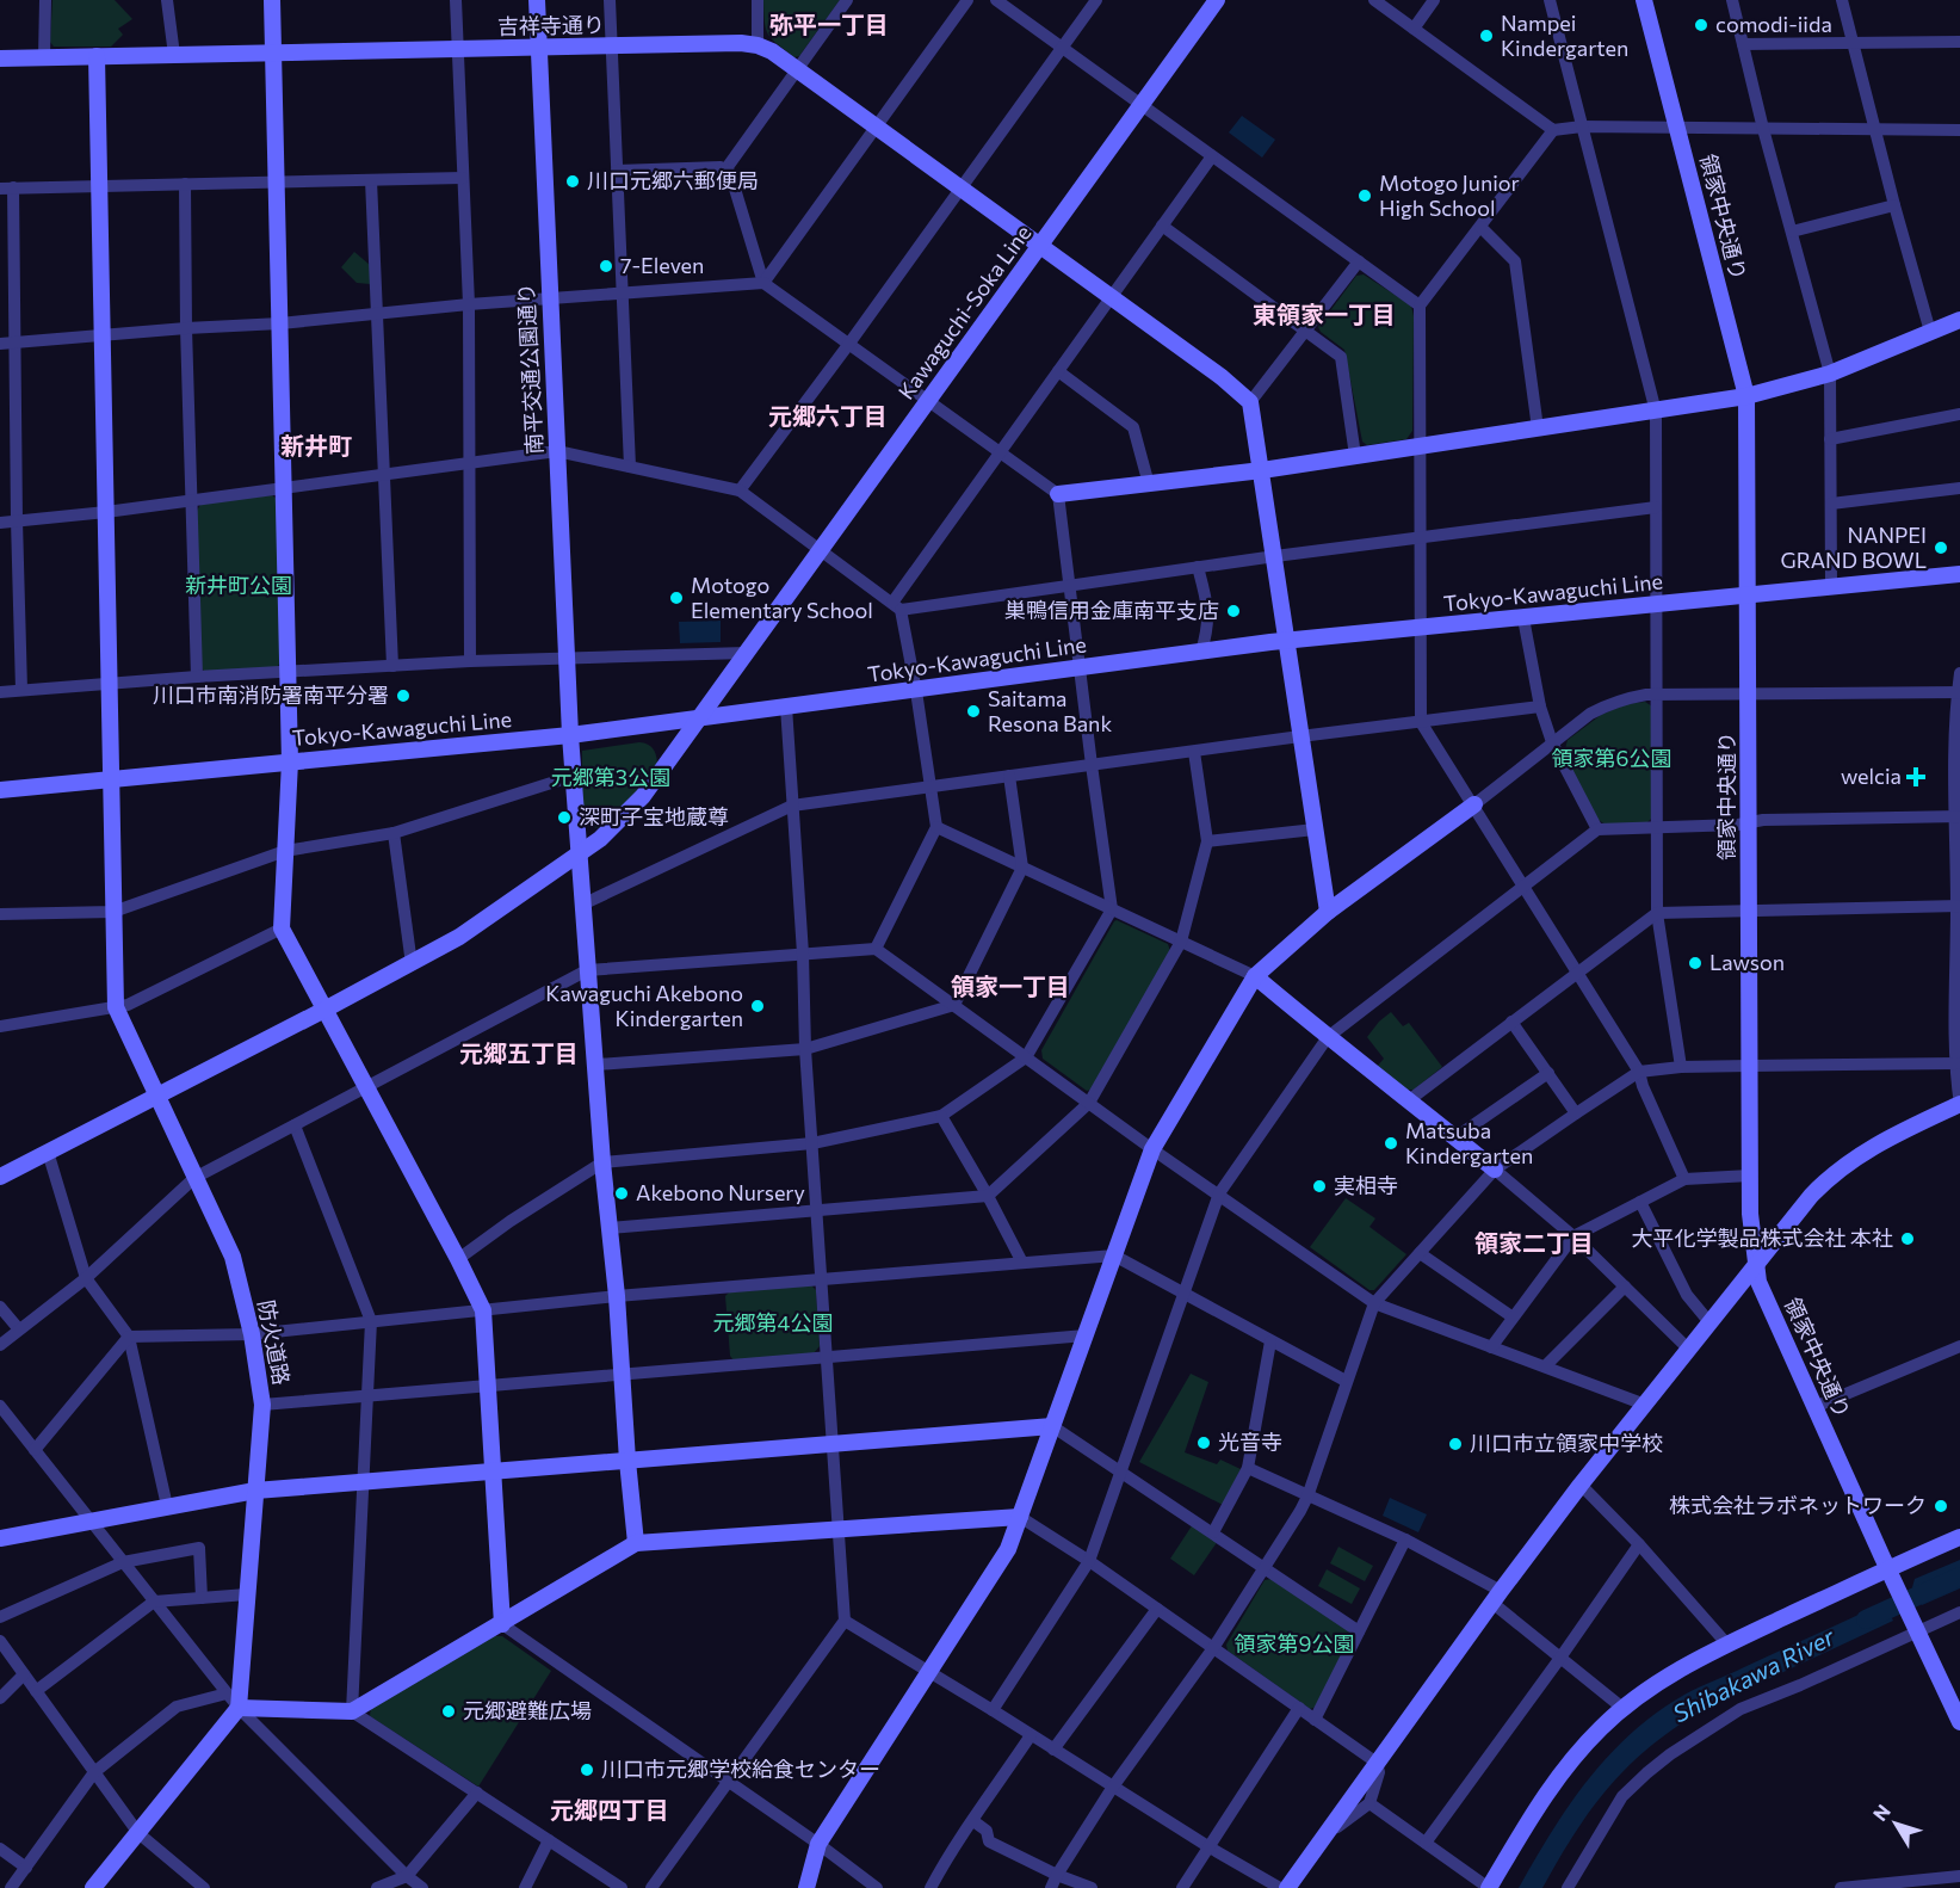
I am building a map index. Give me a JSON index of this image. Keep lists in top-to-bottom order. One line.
{"streets":{"street":["吉祥寺通り","領家中央通り","Kawaguchi-Soka Line","南平交通公園通り","Tokyo-Kawaguchi Line","防火道路"]},"crossings":[["吉祥寺通り","Kawaguchi-Soka Line"],["吉祥寺通り","南平交通公園通り"],["吉祥寺通り","防火道路"],["領家中央通り","Tokyo-Kawaguchi Line"],["Kawaguchi-Soka Line","南平交通公園通り"],["Kawaguchi-Soka Line","Tokyo-Kawaguchi Line"],["Kawaguchi-Soka Line","防火道路"],["南平交通公園通り","Tokyo-Kawaguchi Line"],["Tokyo-Kawaguchi Line","防火道路"]],"districts":["弥平一丁目","東領家一丁目","元郷六丁目","新井町","領家一丁目","元郷五丁目","領家二丁目","元郷四丁目"],"water":["Shibakawa River"],"parks":["新井町公園","領家第6公園","元郷第3公園","元郷第4公園","領家第9公園"],"places":{"other":["comodi-iida","Nampei Kindergarten","川口元郷六郵便局","Motogo Junior High School","7-Eleven","NANPEI GRAND BOWL","Motogo Elementary School","巣鴨信用金庫南平支店","川口市南消防署南平分署","Saitama Resona Bank","深町子宝地蔵尊","Lawson","Kawaguchi Akebono Kindergarten","Matsuba Kindergarten","実相寺","Akebono Nursery","大平化学製品株式会社 本社","光音寺","川口市立領家中学校","株式会社ラボネットワーク","元郷避難広場","川口市元郷学校給食センター"],"health":["welcia"]},"north":"top left"}
